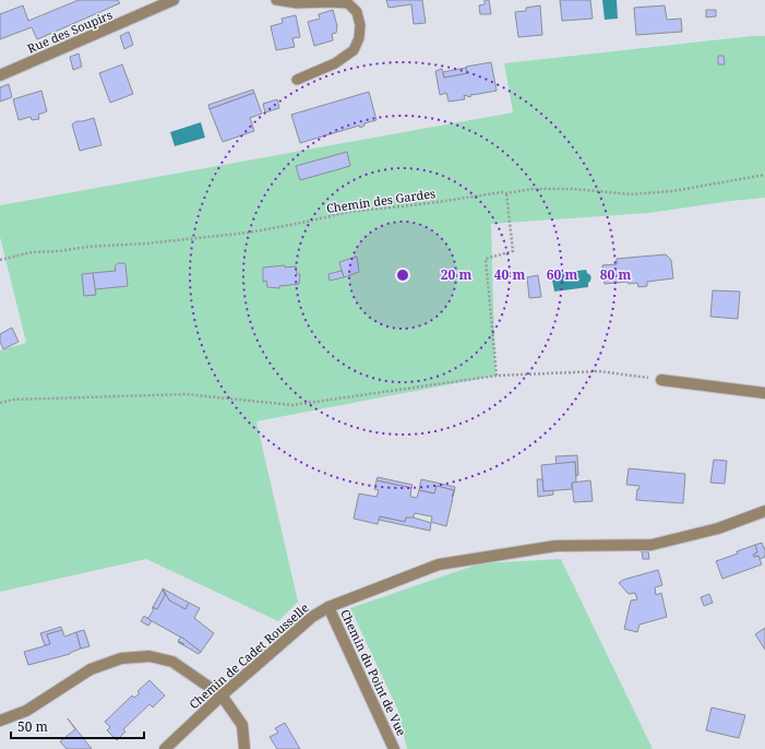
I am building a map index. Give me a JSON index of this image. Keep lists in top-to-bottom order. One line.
{"streets":{"street":["Rue des Soupirs","Chemin de Cadet Rousselle","Chemin du Point de Vue"],"path":["Chemin des Gardes"]},"crossings":[["Chemin de Cadet Rousselle","Chemin du Point de Vue"]],"scale_bar":"50 m","rings":["20 m","40 m","60 m","80 m"]}
